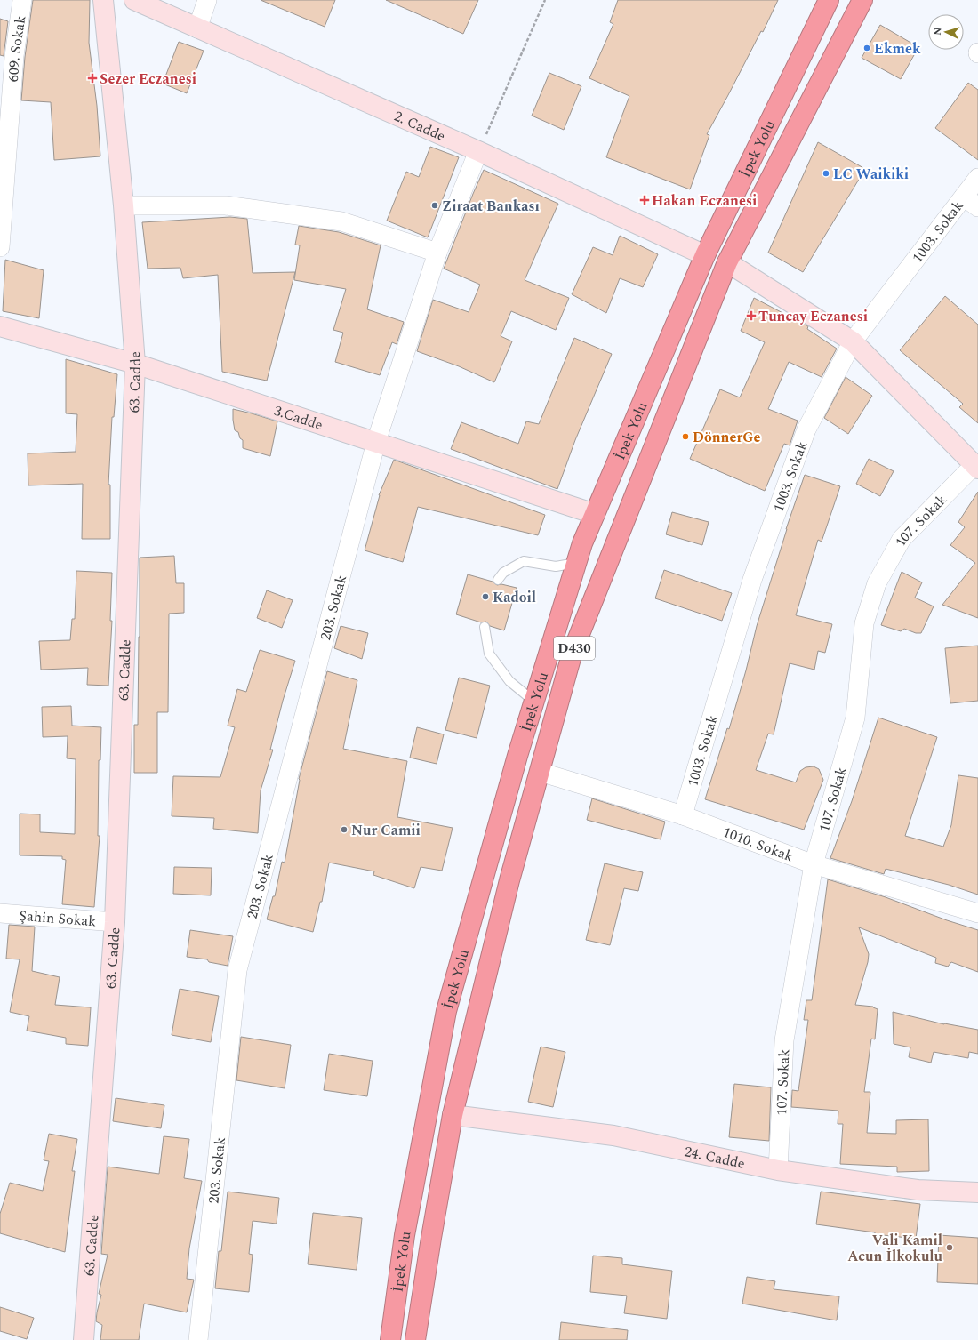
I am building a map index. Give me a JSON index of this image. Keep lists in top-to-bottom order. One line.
{"streets":{"highway":["İpek Yolu","D430"],"street":["609. Sokak","2. Cadde","1003. Sokak","63. Cadde","3.Cadde","107. Sokak","203. Sokak","1010. Sokak","Şahin Sokak","24. Cadde"]},"crossings":[["2. Cadde","İpek Yolu"],["2. Cadde","203. Sokak"],["İpek Yolu","3.Cadde"],["1003. Sokak","1010. Sokak"],["63. Cadde","3.Cadde"],["63. Cadde","Şahin Sokak"],["3.Cadde","203. Sokak"],["107. Sokak","1010. Sokak"],["107. Sokak","24. Cadde"],["D430","1010. Sokak"],["D430","24. Cadde"]],"places":{"other":["Ekmek","LC Waikiki","Ziraat Bankası","DönnerGe","Kadoil","Nur Camii","Vali Kamil Acun İlkokulu"],"health":["Sezer Eczanesi","Hakan Eczanesi","Tuncay Eczanesi"]},"north":"left"}
